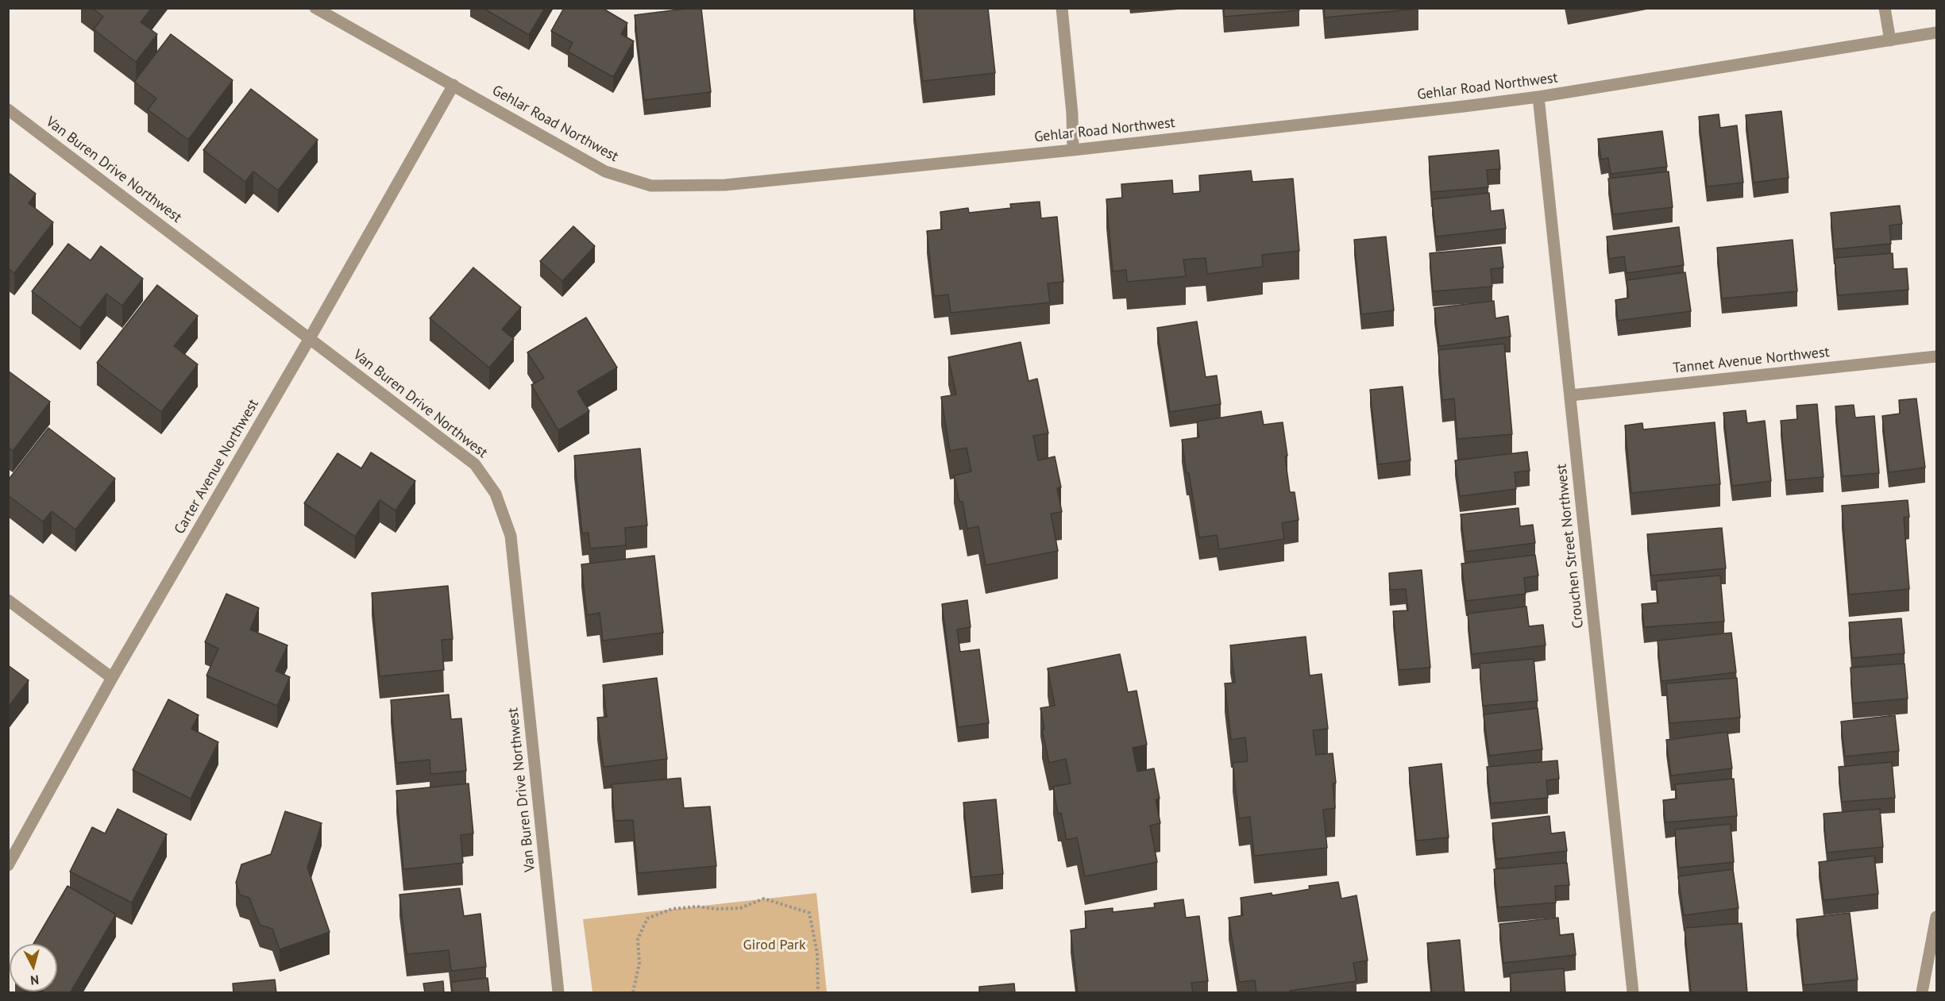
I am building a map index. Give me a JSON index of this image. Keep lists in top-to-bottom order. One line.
{"streets":{"street":["Gehlar Road Northwest","Van Buren Drive Northwest","Tannet Avenue Northwest","Carter Avenue Northwest","Crouchen Street Northwest"]},"crossings":[["Gehlar Road Northwest","Carter Avenue Northwest"],["Gehlar Road Northwest","Crouchen Street Northwest"],["Van Buren Drive Northwest","Carter Avenue Northwest"],["Tannet Avenue Northwest","Crouchen Street Northwest"]],"parks":["Girod Park"],"north":"bottom"}
